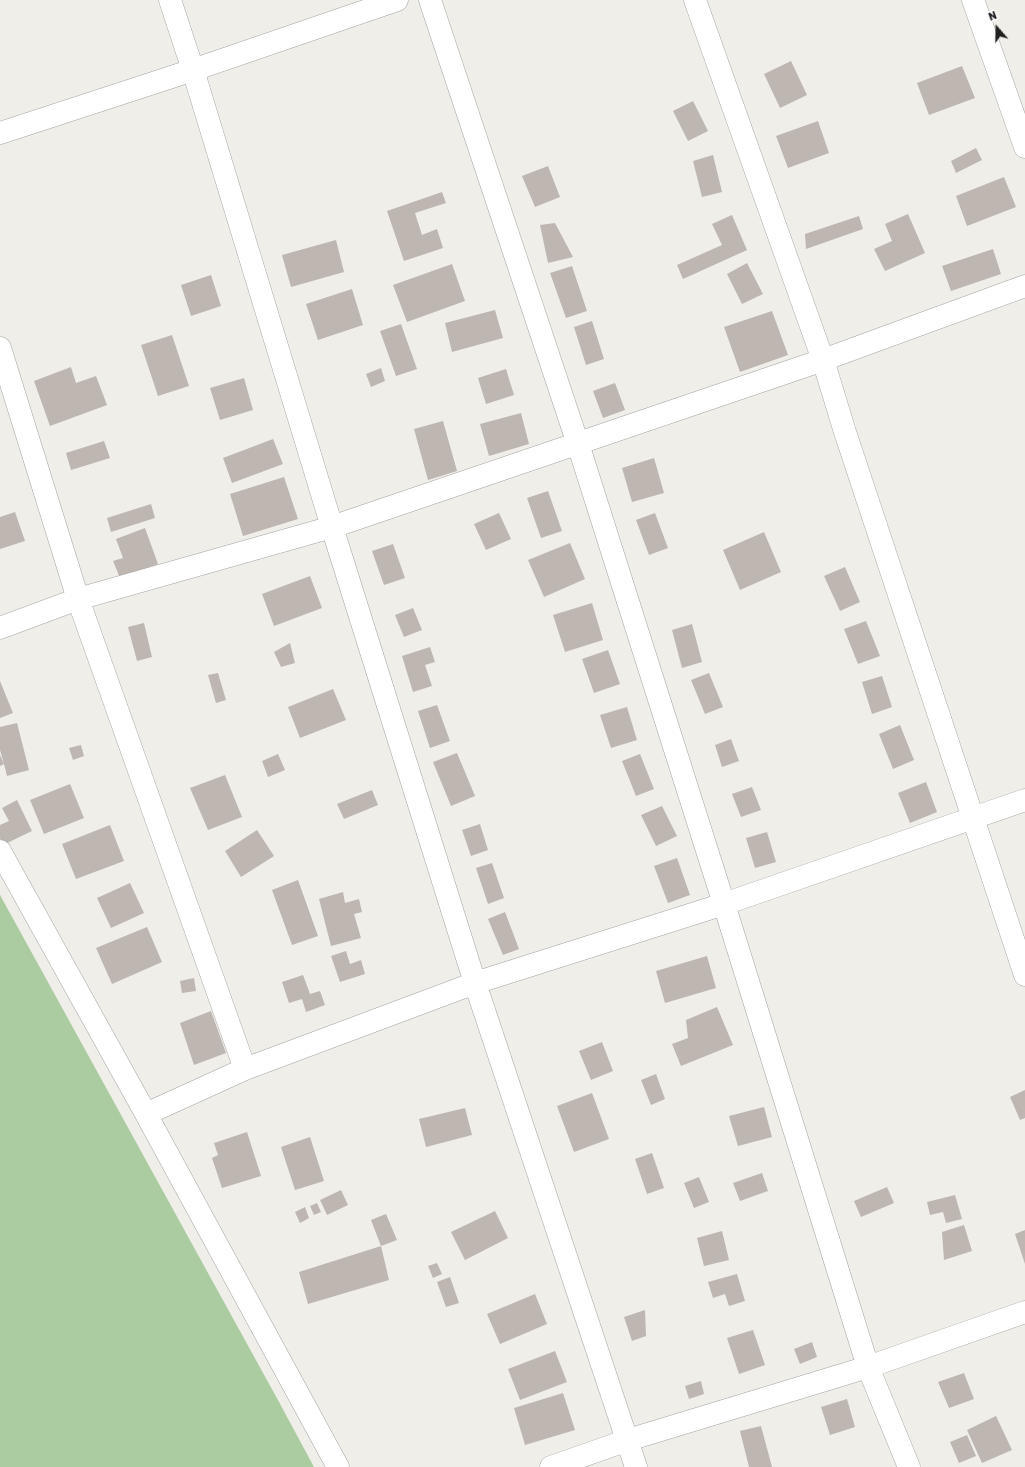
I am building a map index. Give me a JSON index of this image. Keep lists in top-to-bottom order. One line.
{"north":"top"}
